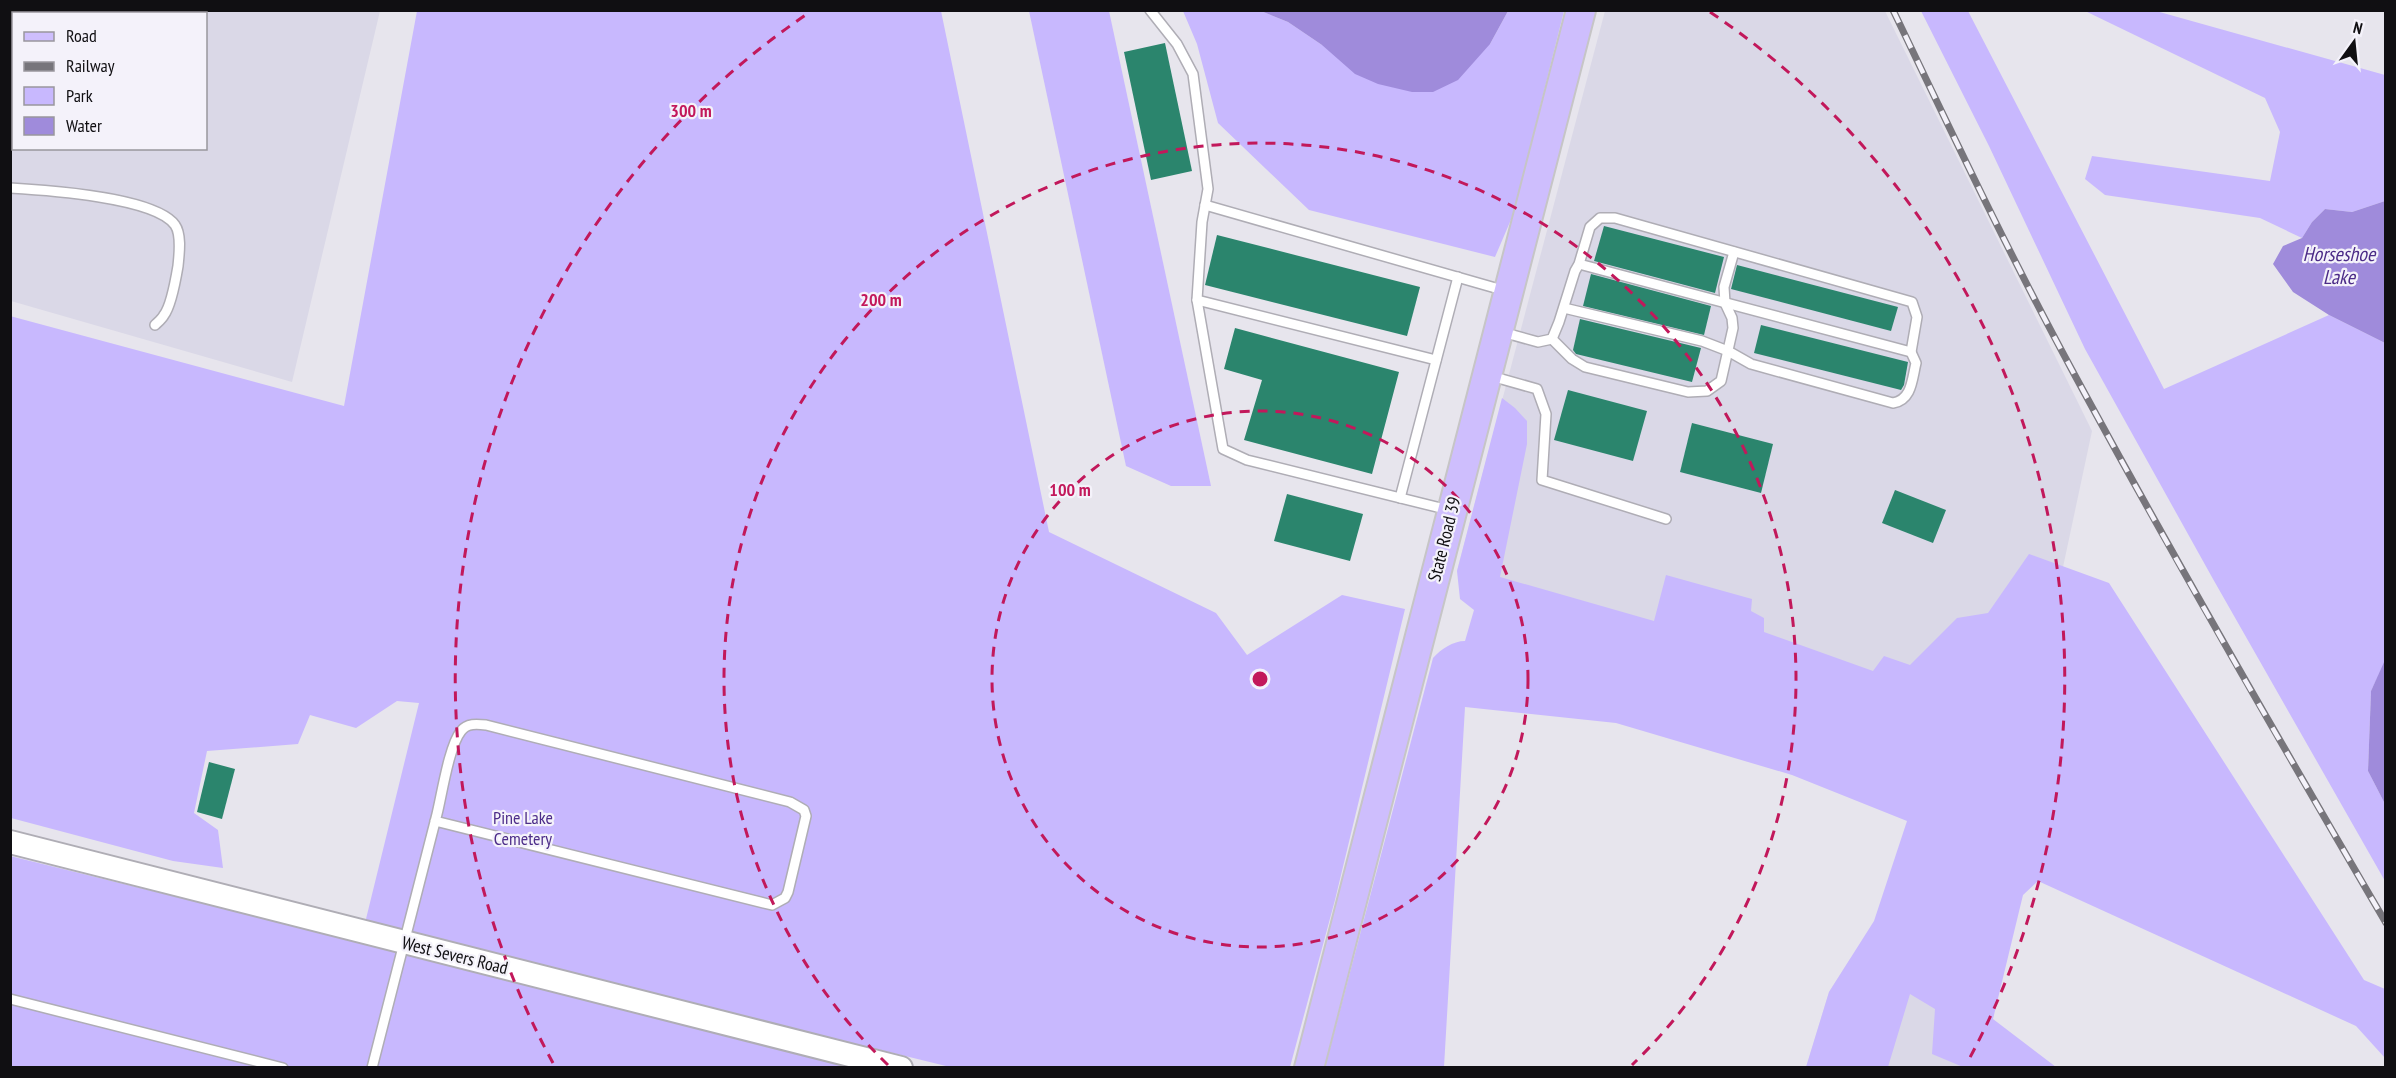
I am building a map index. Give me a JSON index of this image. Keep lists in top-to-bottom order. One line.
{"streets":{"main road":["State Road 39"],"street":["West Severs Road"]},"water":["Horseshoe Lake"],"parks":["Pine Lake Cemetery"],"legend":["Road","Railway","Park","Water"],"north":"top","rings":["300 m","200 m","100 m"]}
